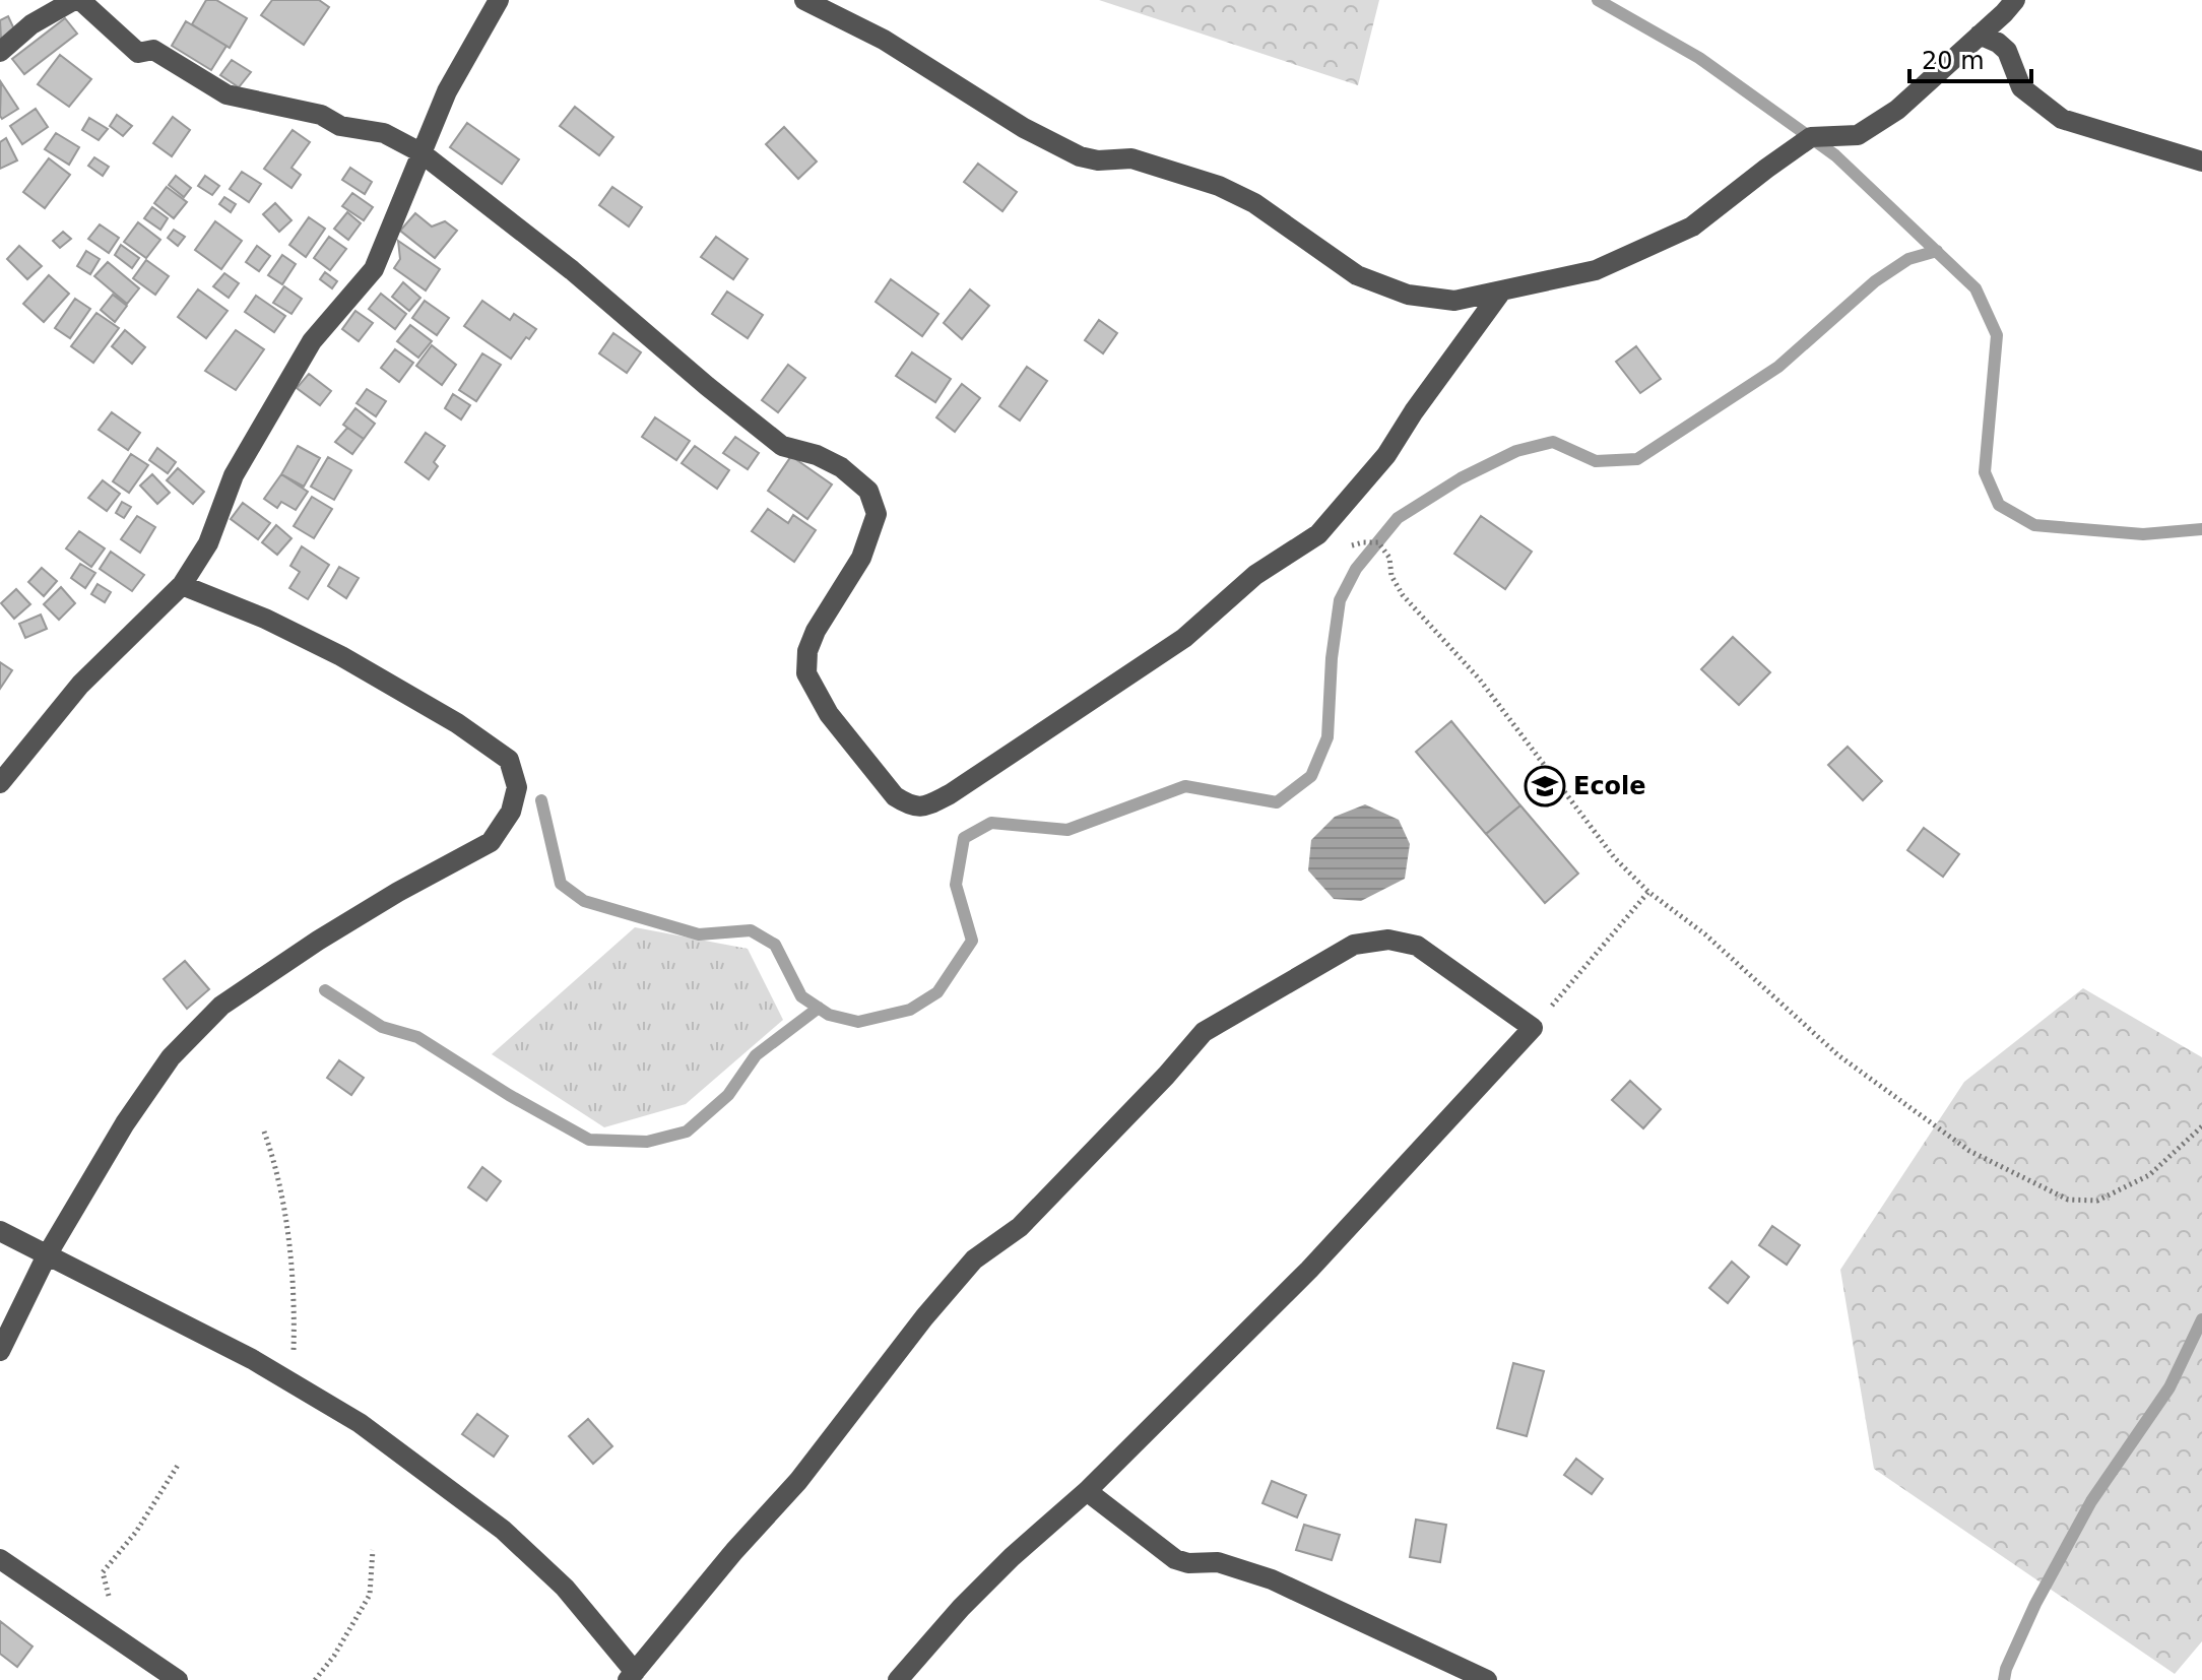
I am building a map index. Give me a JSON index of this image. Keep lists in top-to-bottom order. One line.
{"places":{"school or university":["Ecole"]},"scale_bar":"20 m"}
